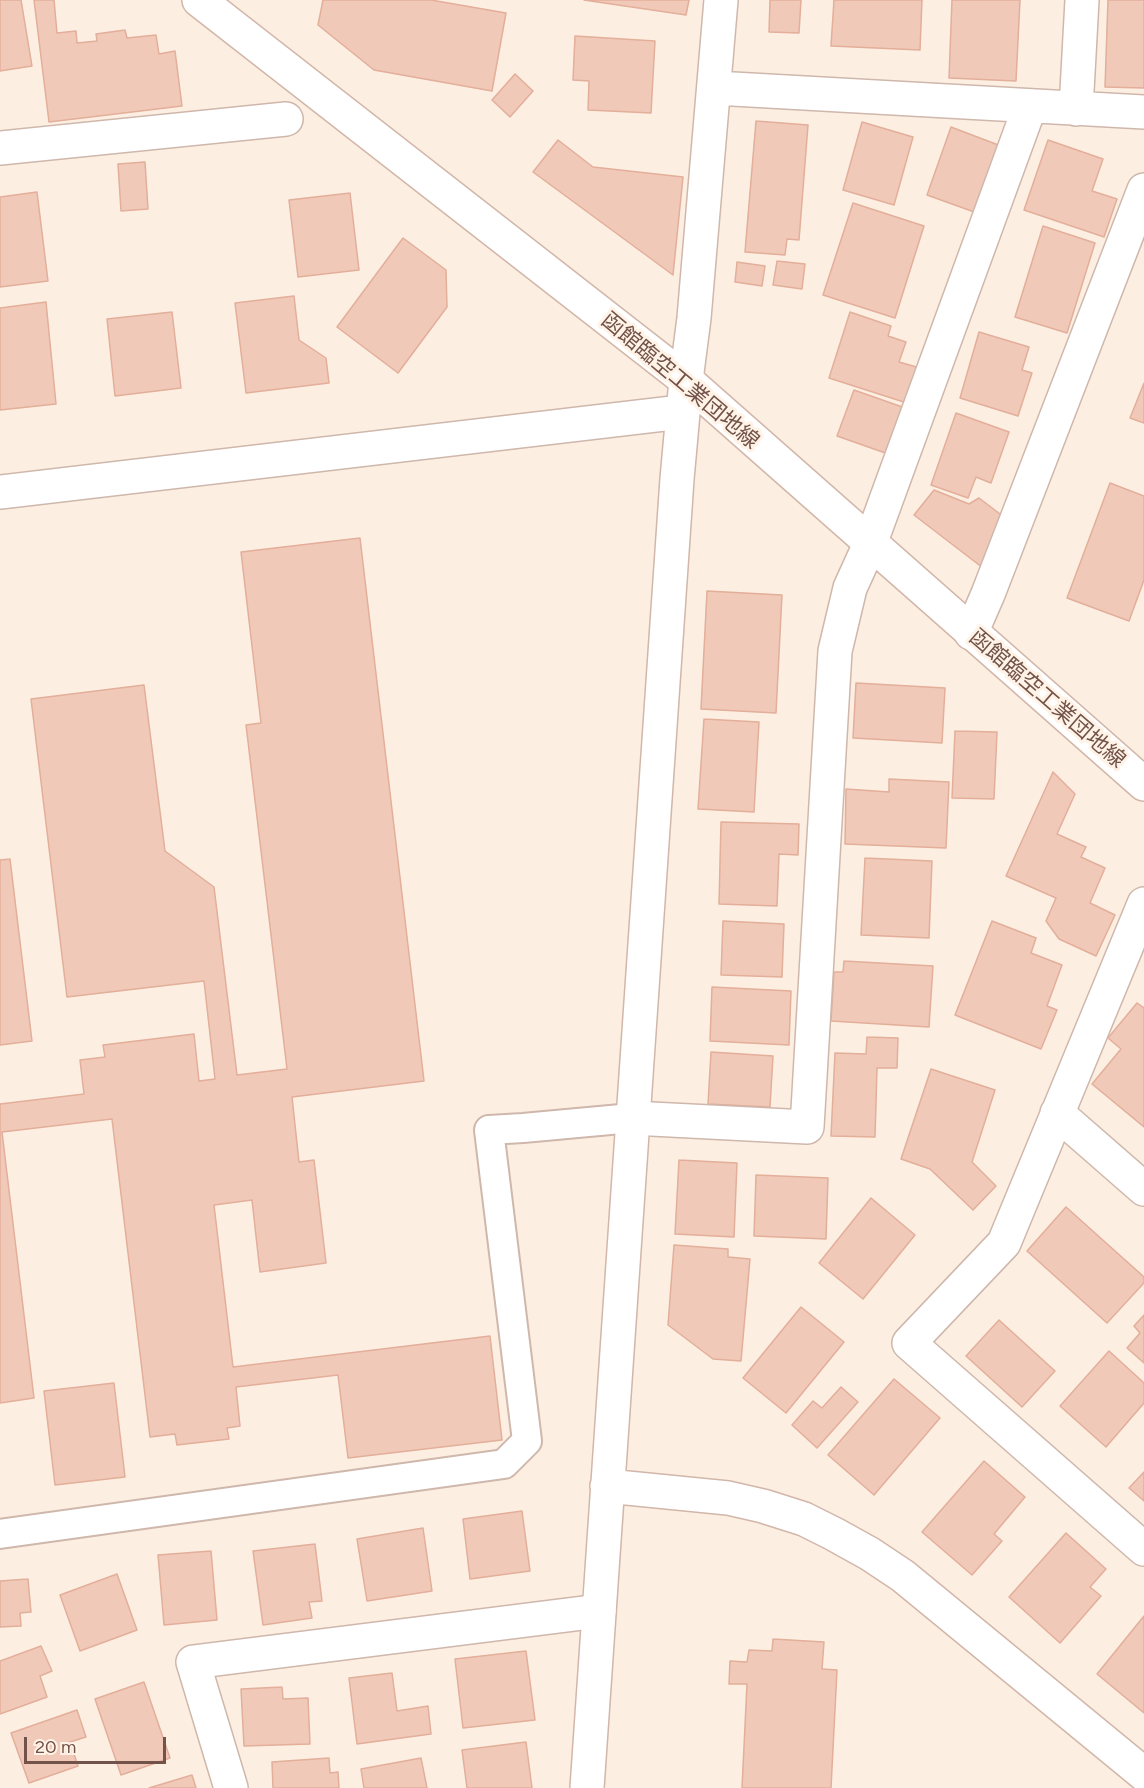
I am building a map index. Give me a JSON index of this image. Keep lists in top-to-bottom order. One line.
{"streets":{"street":["函館臨空工業団地線"]},"scale_bar":"20 m"}
